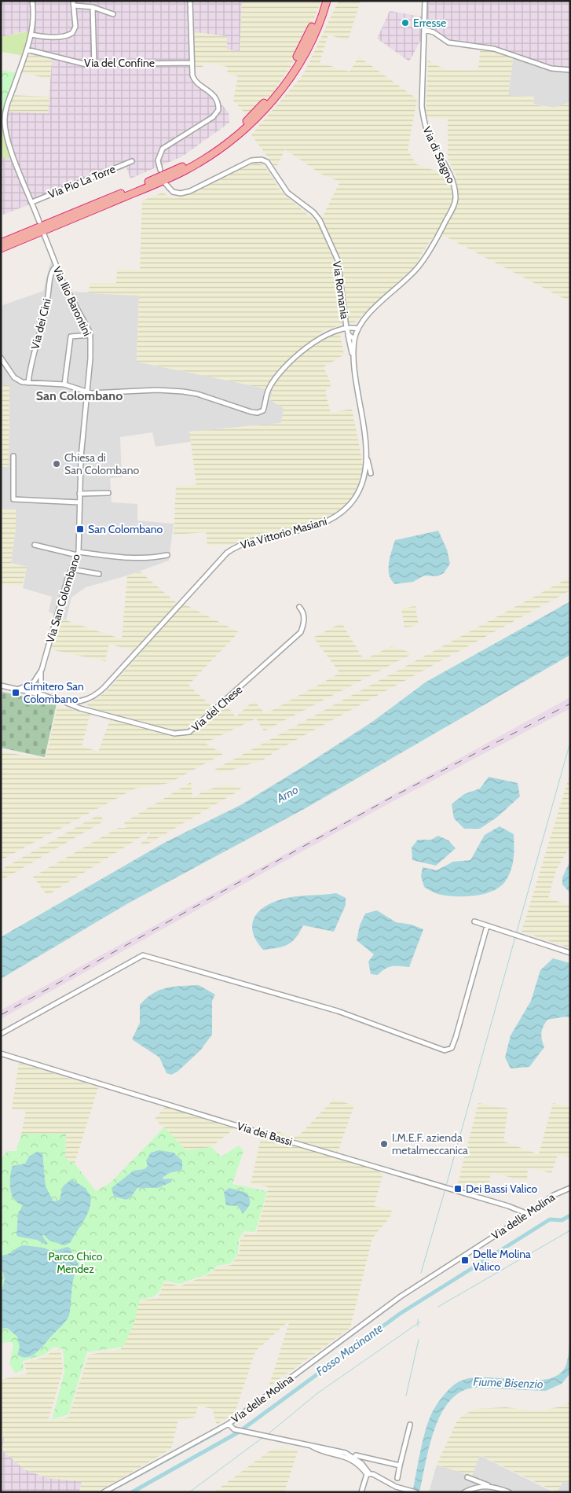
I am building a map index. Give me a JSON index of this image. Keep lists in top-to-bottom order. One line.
{"streets":{"street":["Via del Confine","Via di Stagno","Via Pio La Torre","Via Romania","Via Ilio Barontini","Via dei Cini","Via Vittorio Masiani","Via San Colombano","Via del Chese","Via dei Bassi","Via delle Molina"]},"crossings":[["Via di Stagno","Via Vittorio Masiani"],["Via Ilio Barontini","Via dei Cini"],["Via Ilio Barontini","Via San Colombano"],["Via Vittorio Masiani","Via del Chese"],["Via San Colombano","Via del Chese"],["Via dei Bassi","Via delle Molina"]],"districts":["San Colombano"],"water":["Arno","Fosso Macinante","Fiume Bisenzio"],"parks":["Parco Chico Mendez"],"places":{"other":["Erresse","Chiesa di San Colombano","I.M.E.F. azienda metalmeccanica"],"transit":["San Colombano","Cimitero San Colombano","Dei Bassi Valico","Delle Molina Valico"]}}
